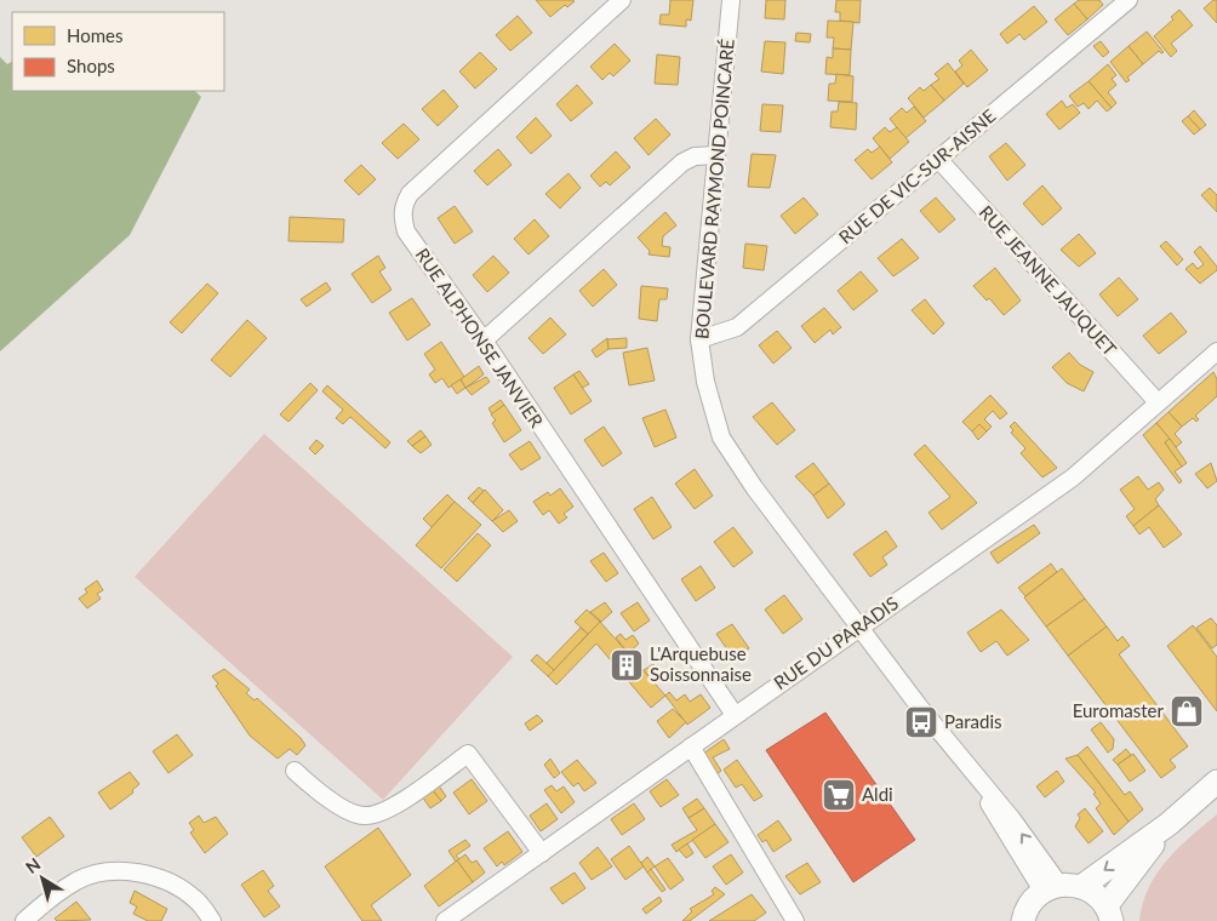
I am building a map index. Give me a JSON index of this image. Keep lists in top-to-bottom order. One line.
{"streets":{"street":["RUE DE VIC-SUR-AISNE","BOULEVARD RAYMOND POINCARÉ","RUE JEANNE JAUQUET","RUE ALPHONSE JANVIER","RUE DU PARADIS"]},"crossings":[["RUE DE VIC-SUR-AISNE","BOULEVARD RAYMOND POINCARÉ"],["RUE DE VIC-SUR-AISNE","RUE JEANNE JAUQUET"],["BOULEVARD RAYMOND POINCARÉ","RUE DU PARADIS"],["RUE JEANNE JAUQUET","RUE DU PARADIS"],["RUE ALPHONSE JANVIER","RUE DU PARADIS"]],"places":{"building":["L'Arquebuse Soissonnaise"],"shop":["Euromaster"],"bus stop":["Paradis"],"supermarket":["Aldi"]},"legend":["Homes","Shops"],"north":"top left"}
